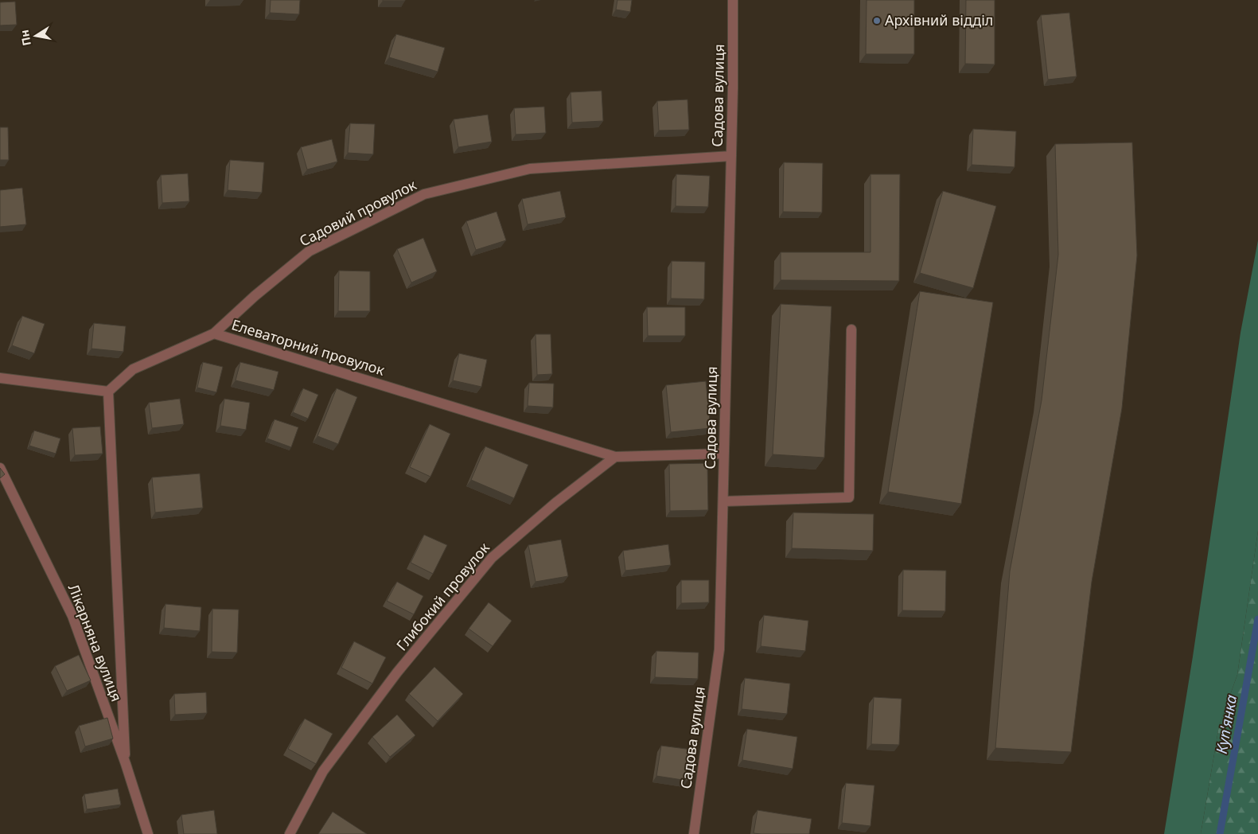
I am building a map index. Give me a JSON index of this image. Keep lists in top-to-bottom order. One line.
{"streets":{"street":["Садова вулиця","Садовий провулок","Елеваторний провулок","Глибокий провулок","Лікарняна вулиця"]},"crossings":[["Садова вулиця","Садовий провулок"],["Садовий провулок","Елеваторний провулок"],["Елеваторний провулок","Глибокий провулок"]],"water":["Куп'янка"],"places":["Архівний відділ"],"north":"left"}
